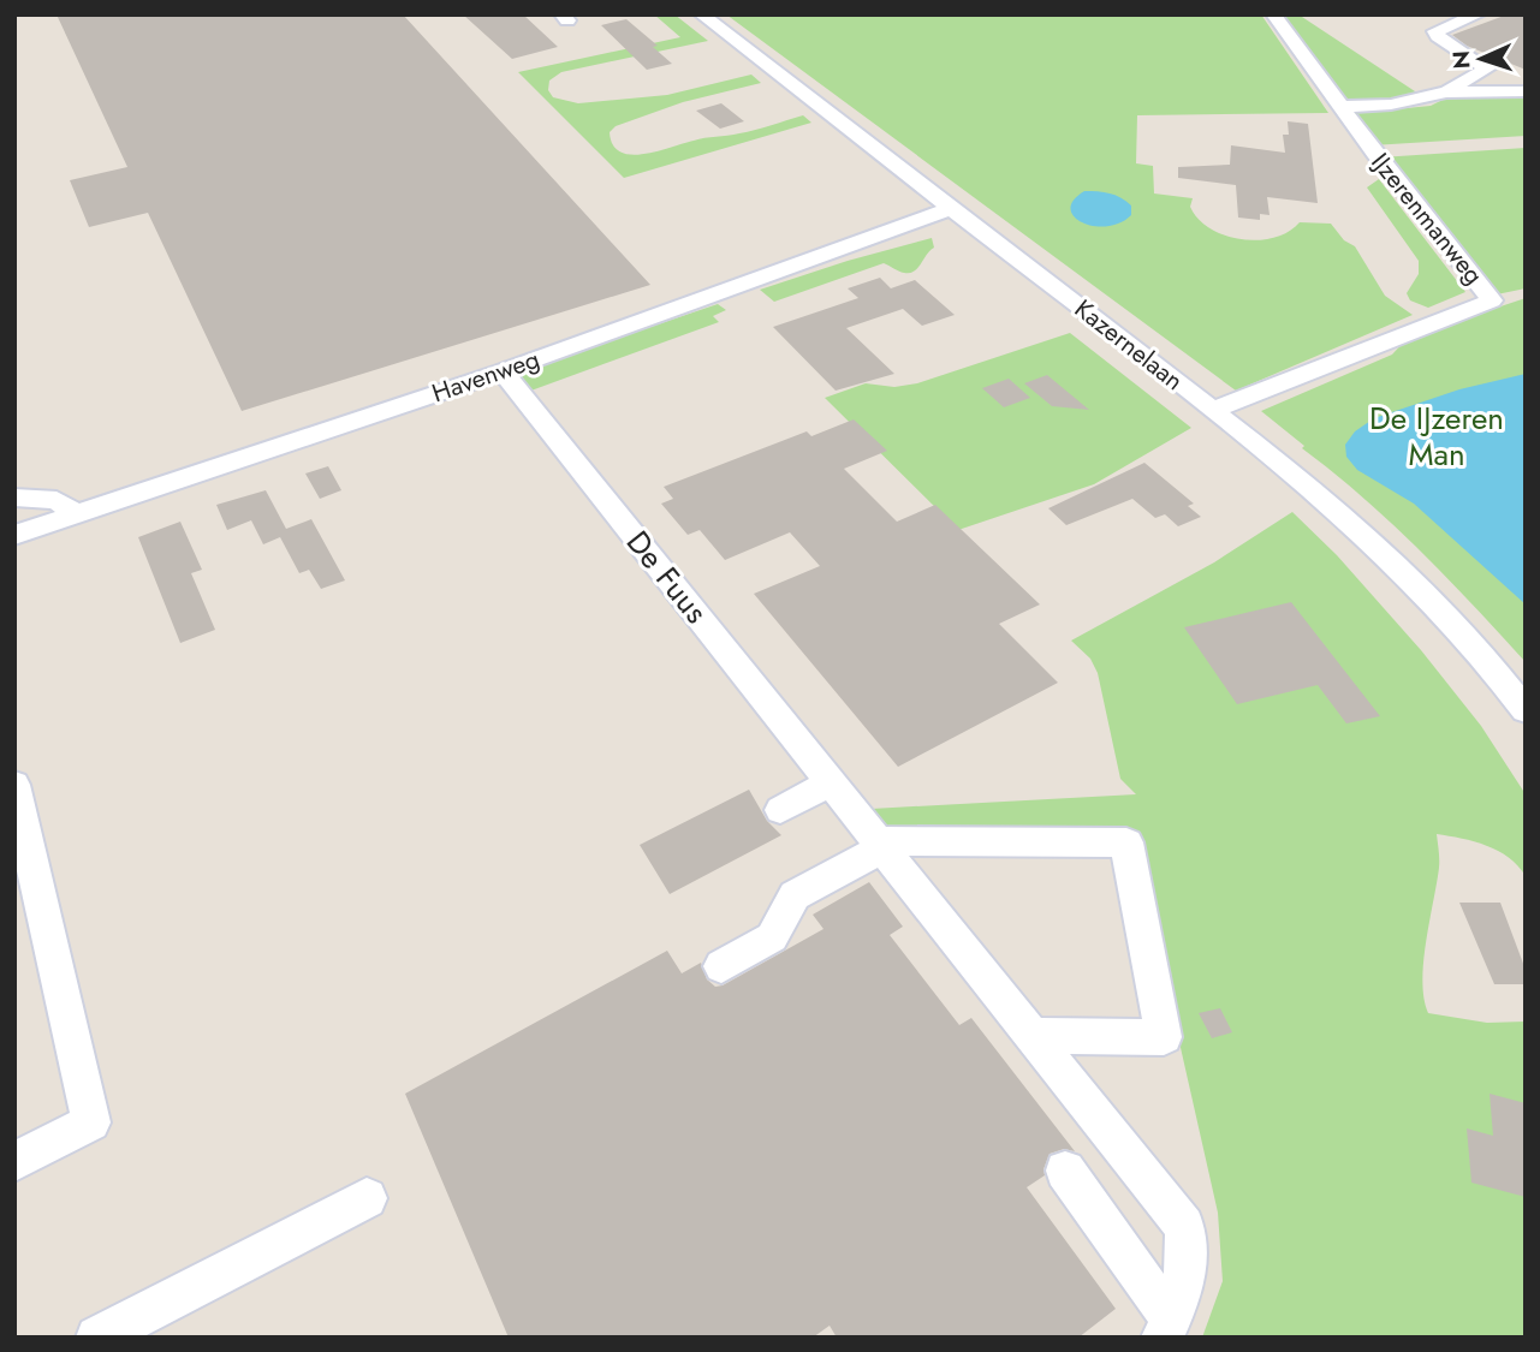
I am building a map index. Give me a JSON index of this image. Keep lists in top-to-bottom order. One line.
{"streets":{"street":["IJzerenmanweg","Kazernelaan","Havenweg","De Fuus"]},"crossings":[["IJzerenmanweg","Kazernelaan"],["Kazernelaan","Havenweg"],["Havenweg","De Fuus"]],"parks":["De IJzeren Man"],"north":"left"}
